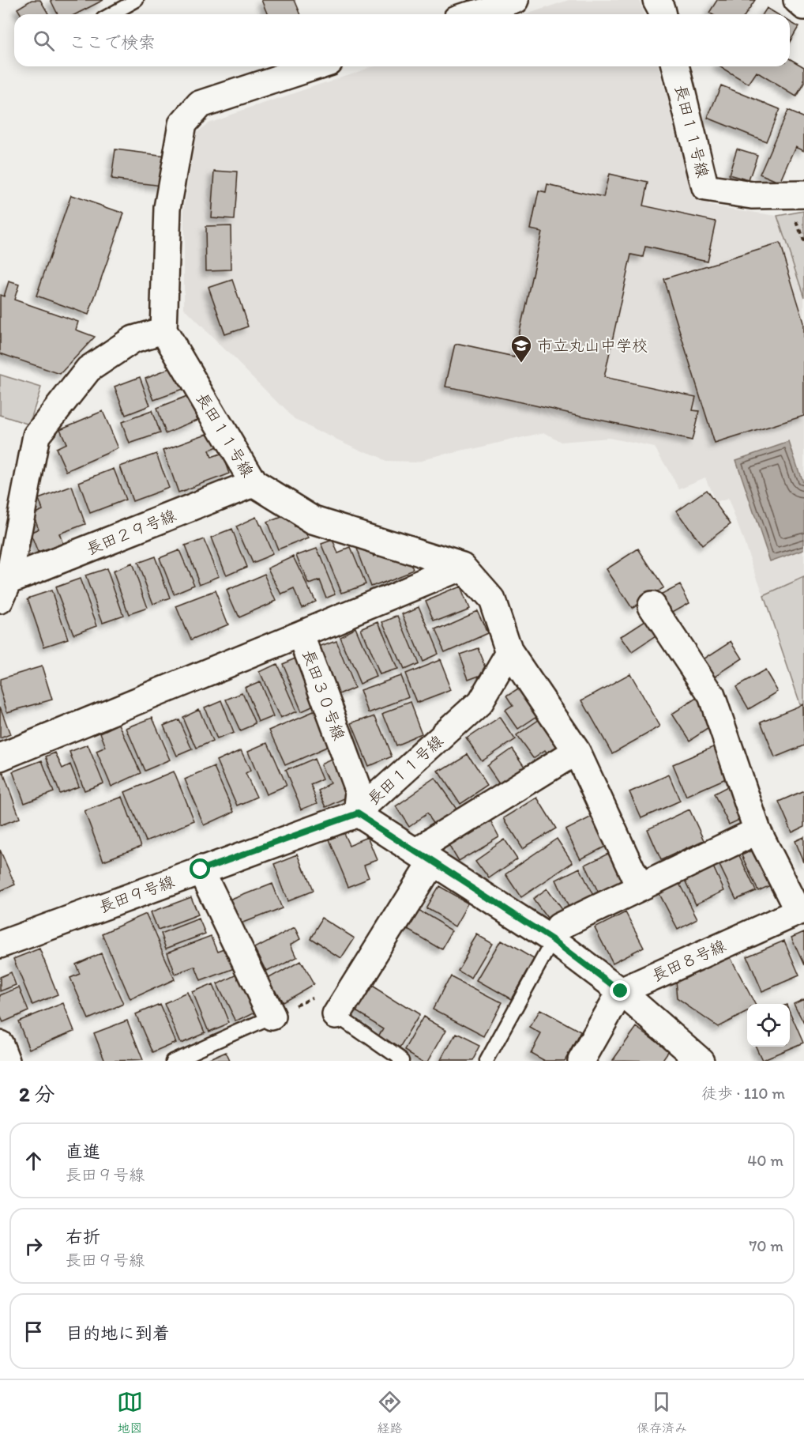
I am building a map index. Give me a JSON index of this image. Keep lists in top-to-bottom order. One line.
{"streets":{"street":["長田１１号線","長田２９号線","長田３０号線","長田９号線","長田８号線"]},"crossings":[["長田１１号線","長田２９号線"],["長田１１号線","長田３０号線"],["長田１１号線","長田９号線"],["長田３０号線","長田９号線"]],"places":{"school or university":["市立丸山中学校"]},"page":{"search":"ここで検索","heading":["2 分","徒歩 · 110 m"],"list":[["直進","長田９号線","40 m"],["右折","長田９号線","70 m"],"目的地に到着"],"nav":["地図","経路","保存済み"]}}
